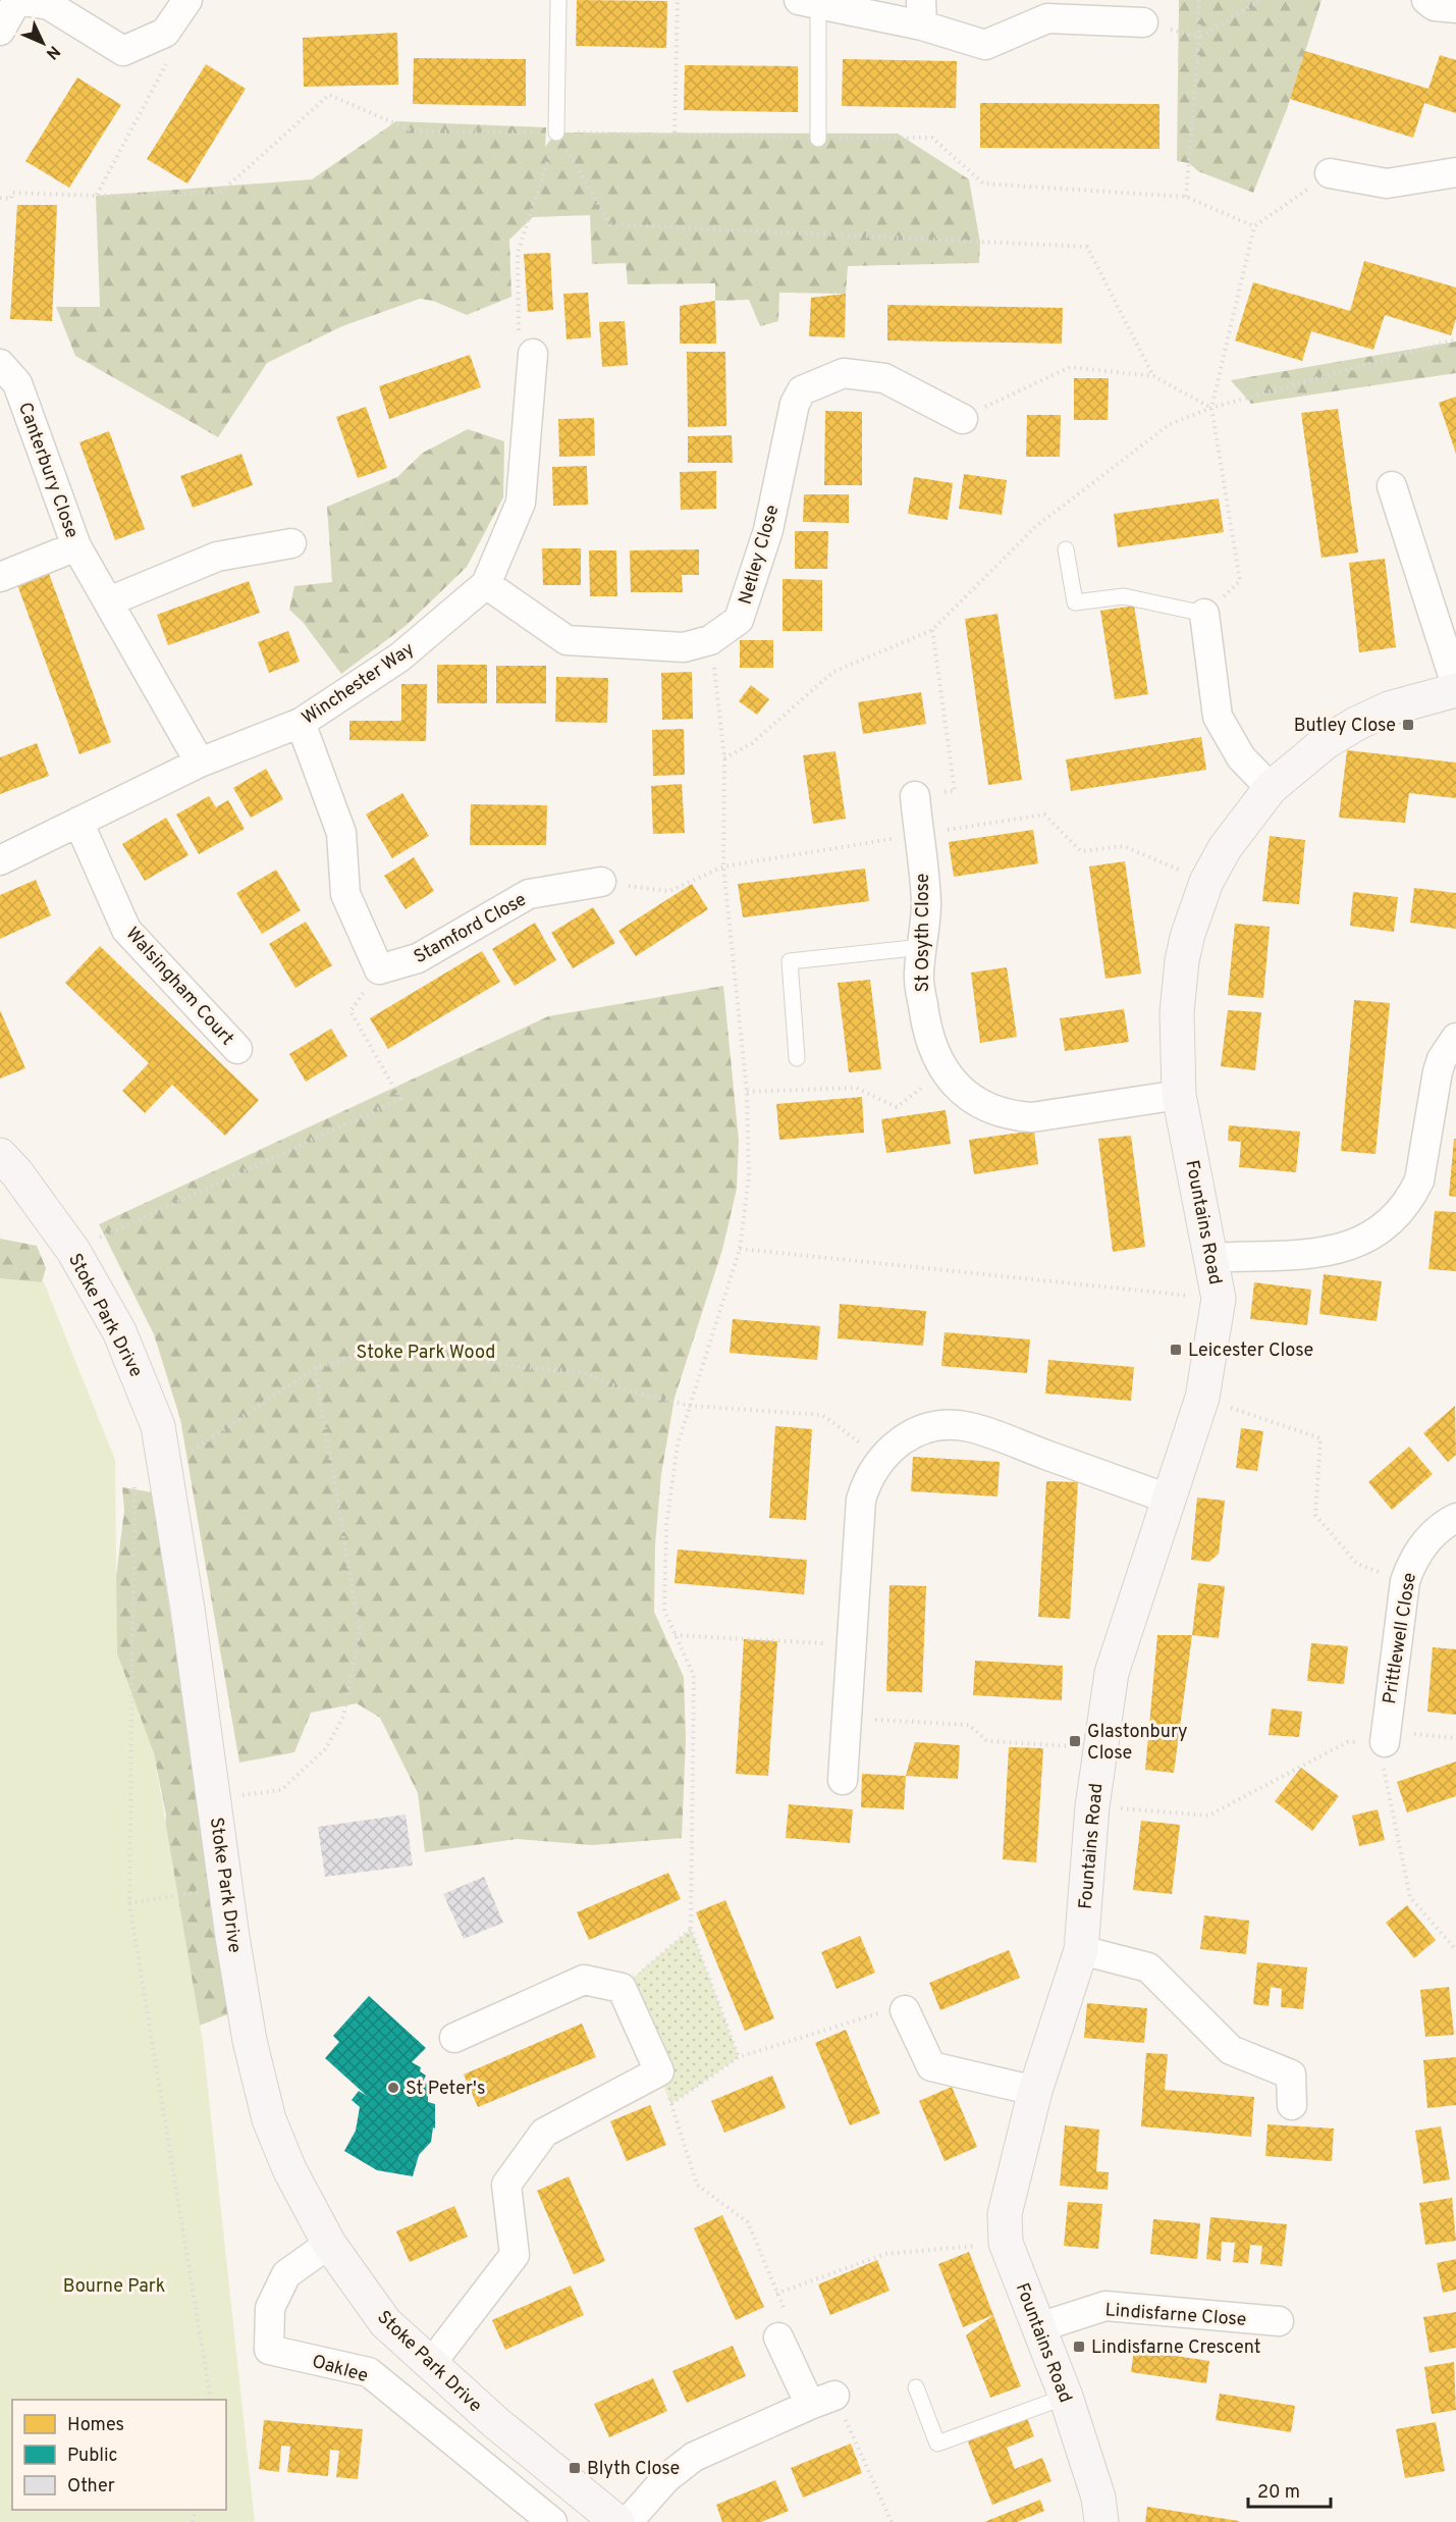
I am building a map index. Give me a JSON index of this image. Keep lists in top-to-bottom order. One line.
{"streets":{"street":["Canterbury Close","Netley Close","Winchester Way","Stamford Close","St Osyth Close","Walsingham Court","Fountains Road","Stoke Park Drive","Prittlewell Close","Lindisfarne Close","Oaklee"]},"crossings":[["Canterbury Close","Winchester Way"],["Netley Close","Winchester Way"],["Winchester Way","Walsingham Court"],["St Osyth Close","Fountains Road"],["Fountains Road","Lindisfarne Close"],["Stoke Park Drive","Oaklee"]],"parks":["Stoke Park Wood","Bourne Park"],"places":{"transit":["Butley Close","Leicester Close","Glastonbury Close","Lindisfarne Crescent","Blyth Close"],"other":["St Peter's"]},"legend":["Homes","Public","Other"],"scale_bar":"20 m","north":"bottom right"}
